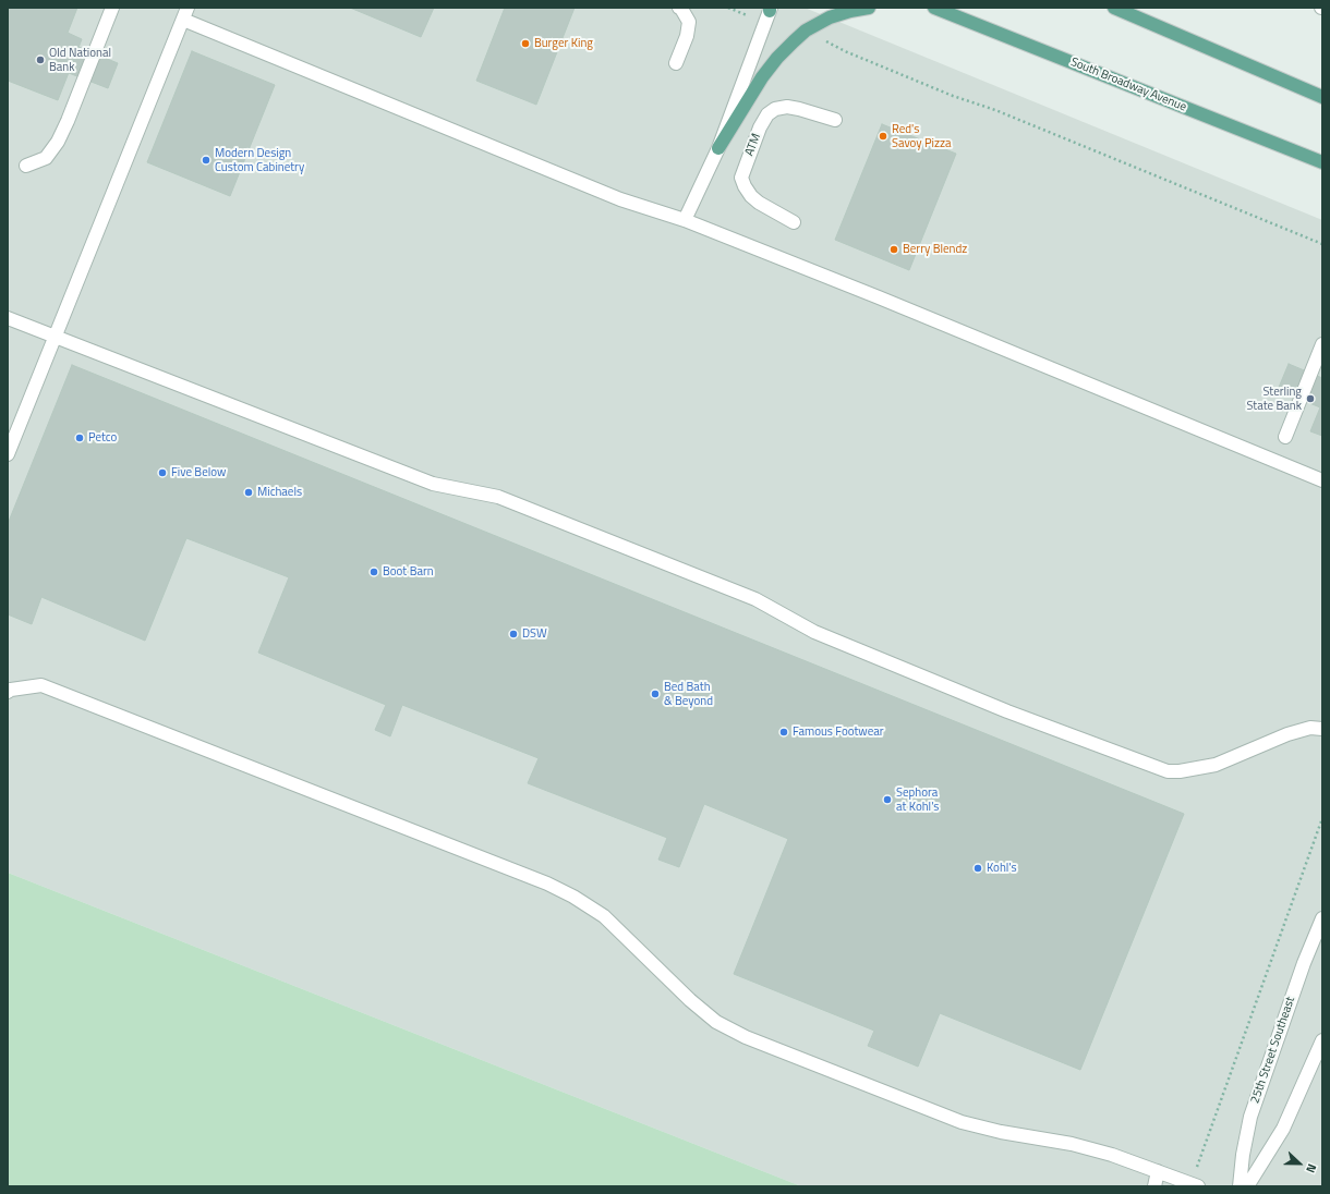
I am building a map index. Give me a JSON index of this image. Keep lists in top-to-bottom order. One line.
{"streets":{"main road":["South Broadway Avenue"],"street":["ATM","25th Street Southeast"]},"places":["Burger King","Old National Bank","Red's Savoy Pizza","Modern Design Custom Cabinetry","Berry Blendz","Sterling State Bank","Petco","Five Below","Michaels","Boot Barn","DSW","Bed Bath & Beyond","Famous Footwear","Sephora at Kohl's","Kohl's"],"north":"right"}
